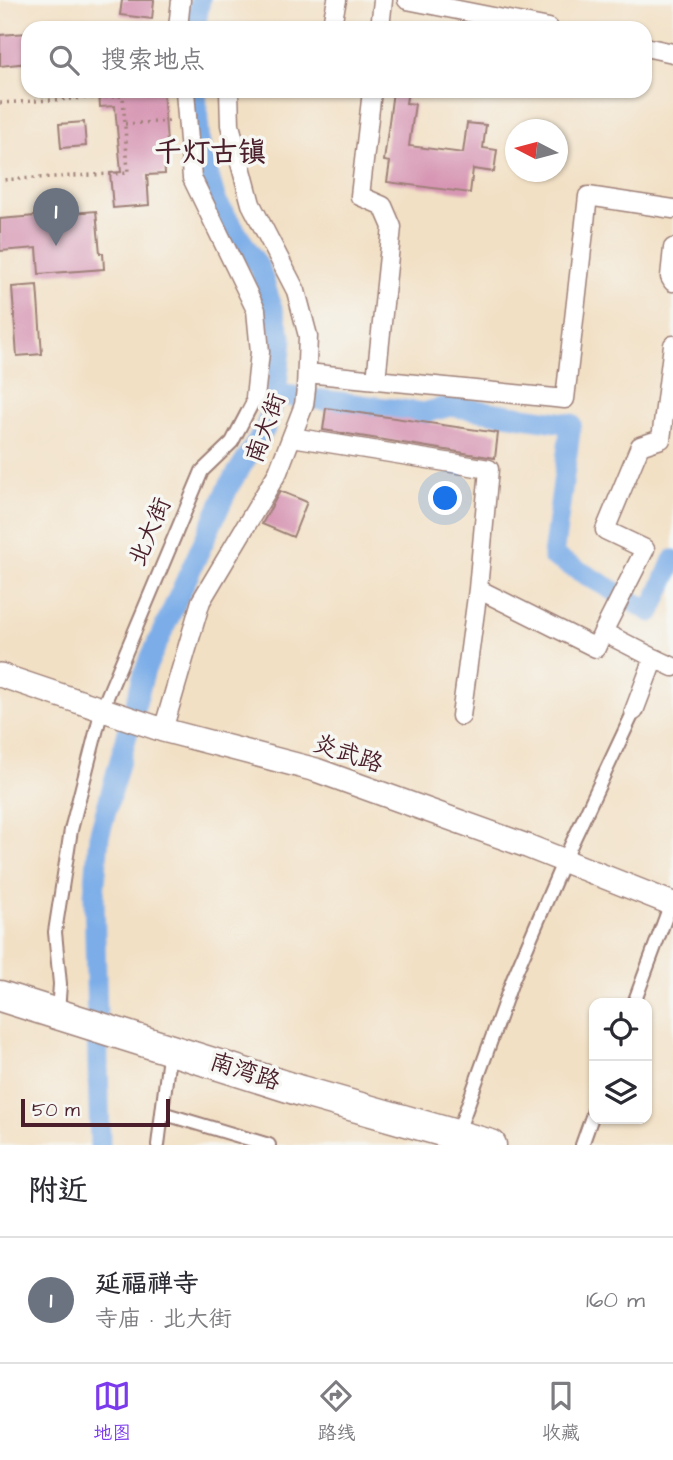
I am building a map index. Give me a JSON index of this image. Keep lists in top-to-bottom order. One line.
{"streets":{"street":["南大街","北大街","炎武路","南湾路"]},"crossings":[["南大街","炎武路"],["北大街","炎武路"],["北大街","南湾路"]],"districts":["千灯古镇"],"scale_bar":"50 m","north":"left","page":{"search":"搜索地点","pins":"1","scale":"50 m","heading":"附近","list":[{"mark":"1","name":"延福禅寺","note":"寺庙 · 北大街","value":"160 m"}],"nav":["地图","路线","收藏"]}}
